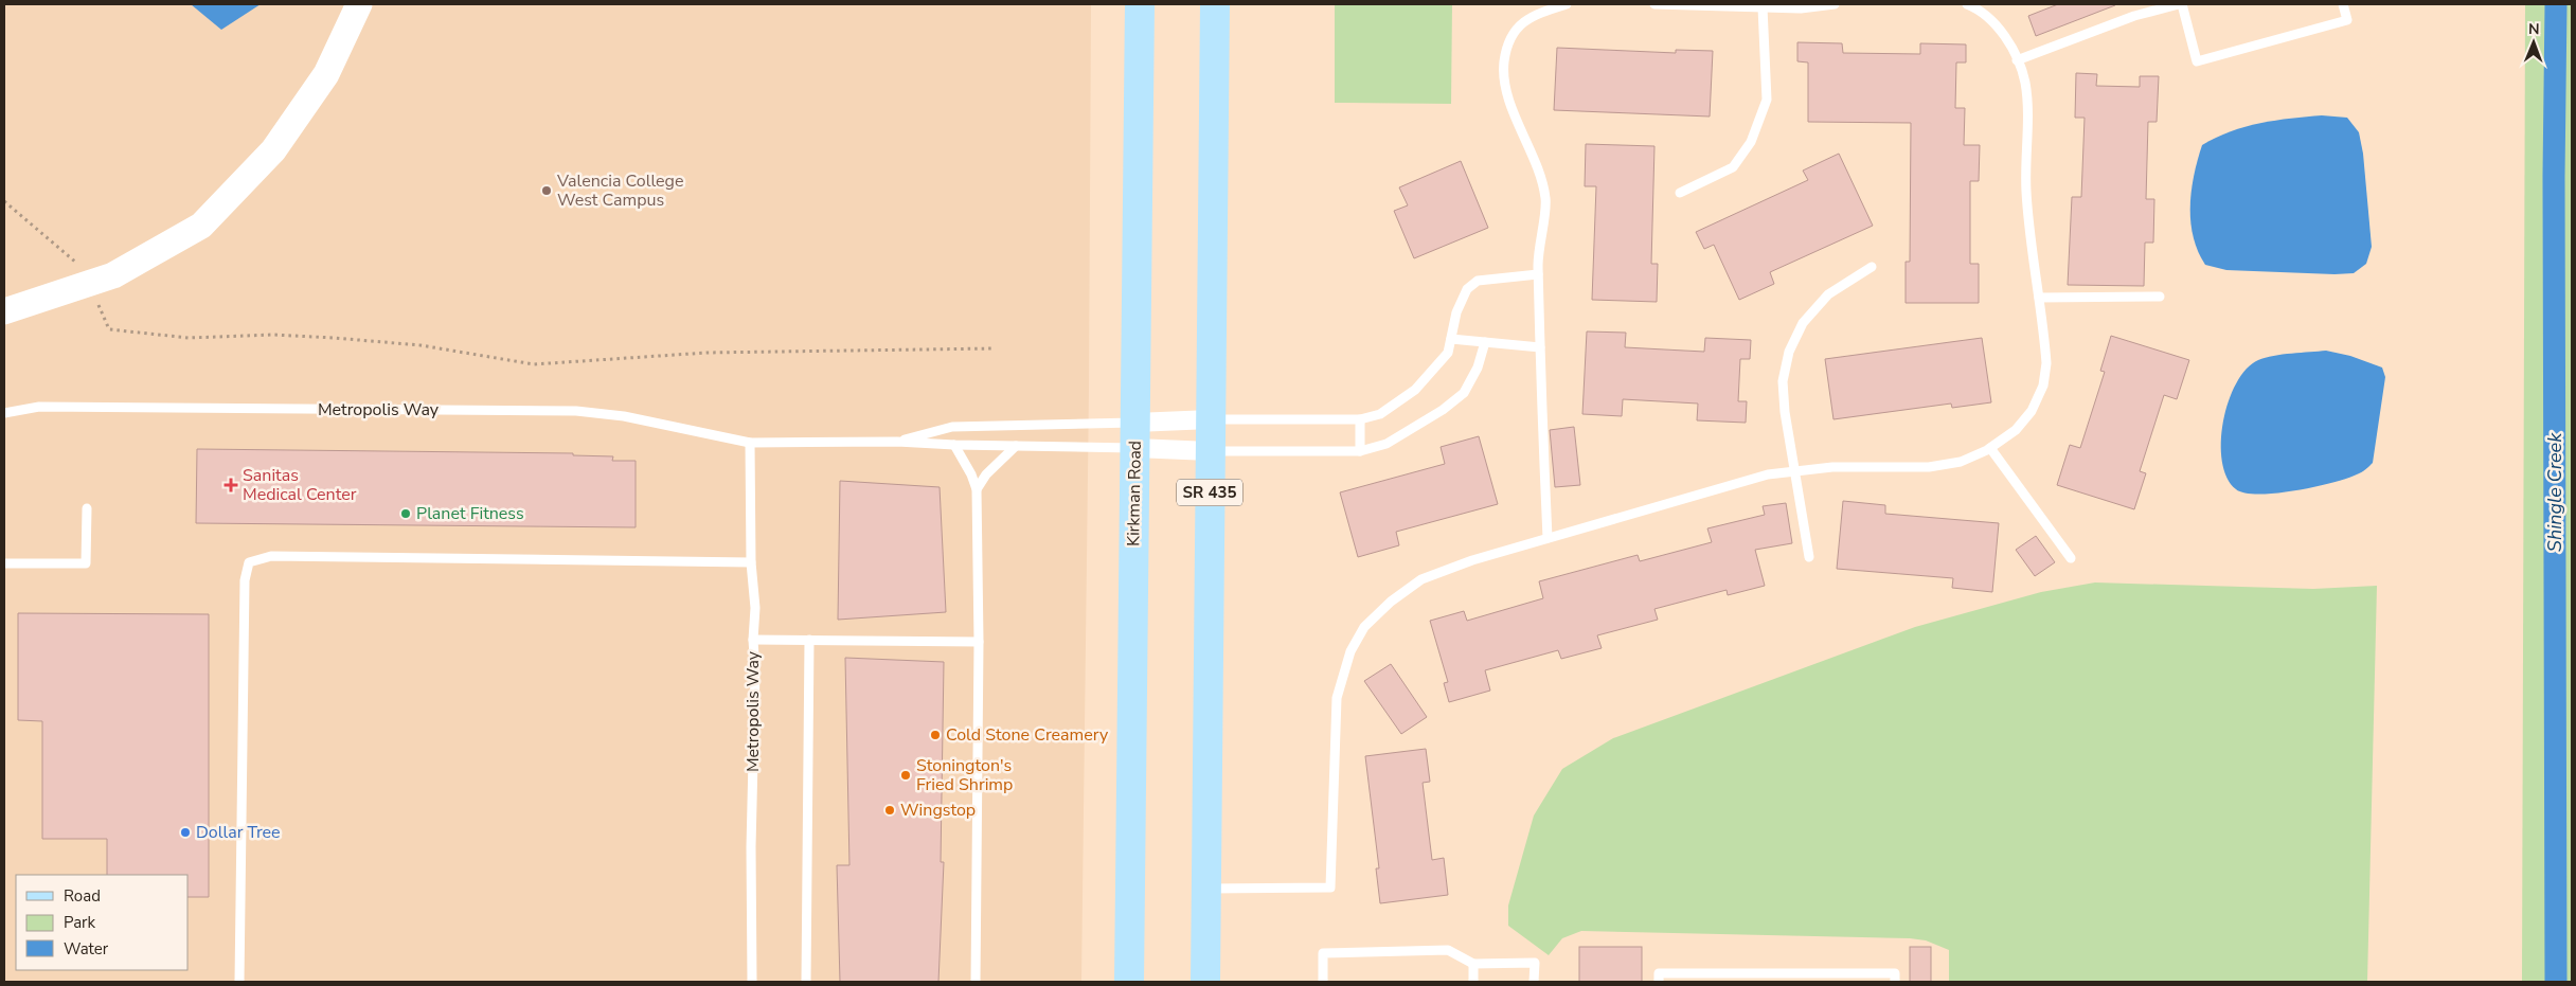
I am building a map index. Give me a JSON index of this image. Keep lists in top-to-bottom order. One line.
{"streets":{"main road":["SR 435","Kirkman Road"],"lane":["Metropolis Way"]},"water":["Shingle Creek"],"places":{"other":["Valencia College West Campus","Planet Fitness","Cold Stone Creamery","Stonington's Fried Shrimp","Wingstop","Dollar Tree"],"health":["Sanitas Medical Center"]},"legend":["Road","Park","Water"],"north":"top"}
